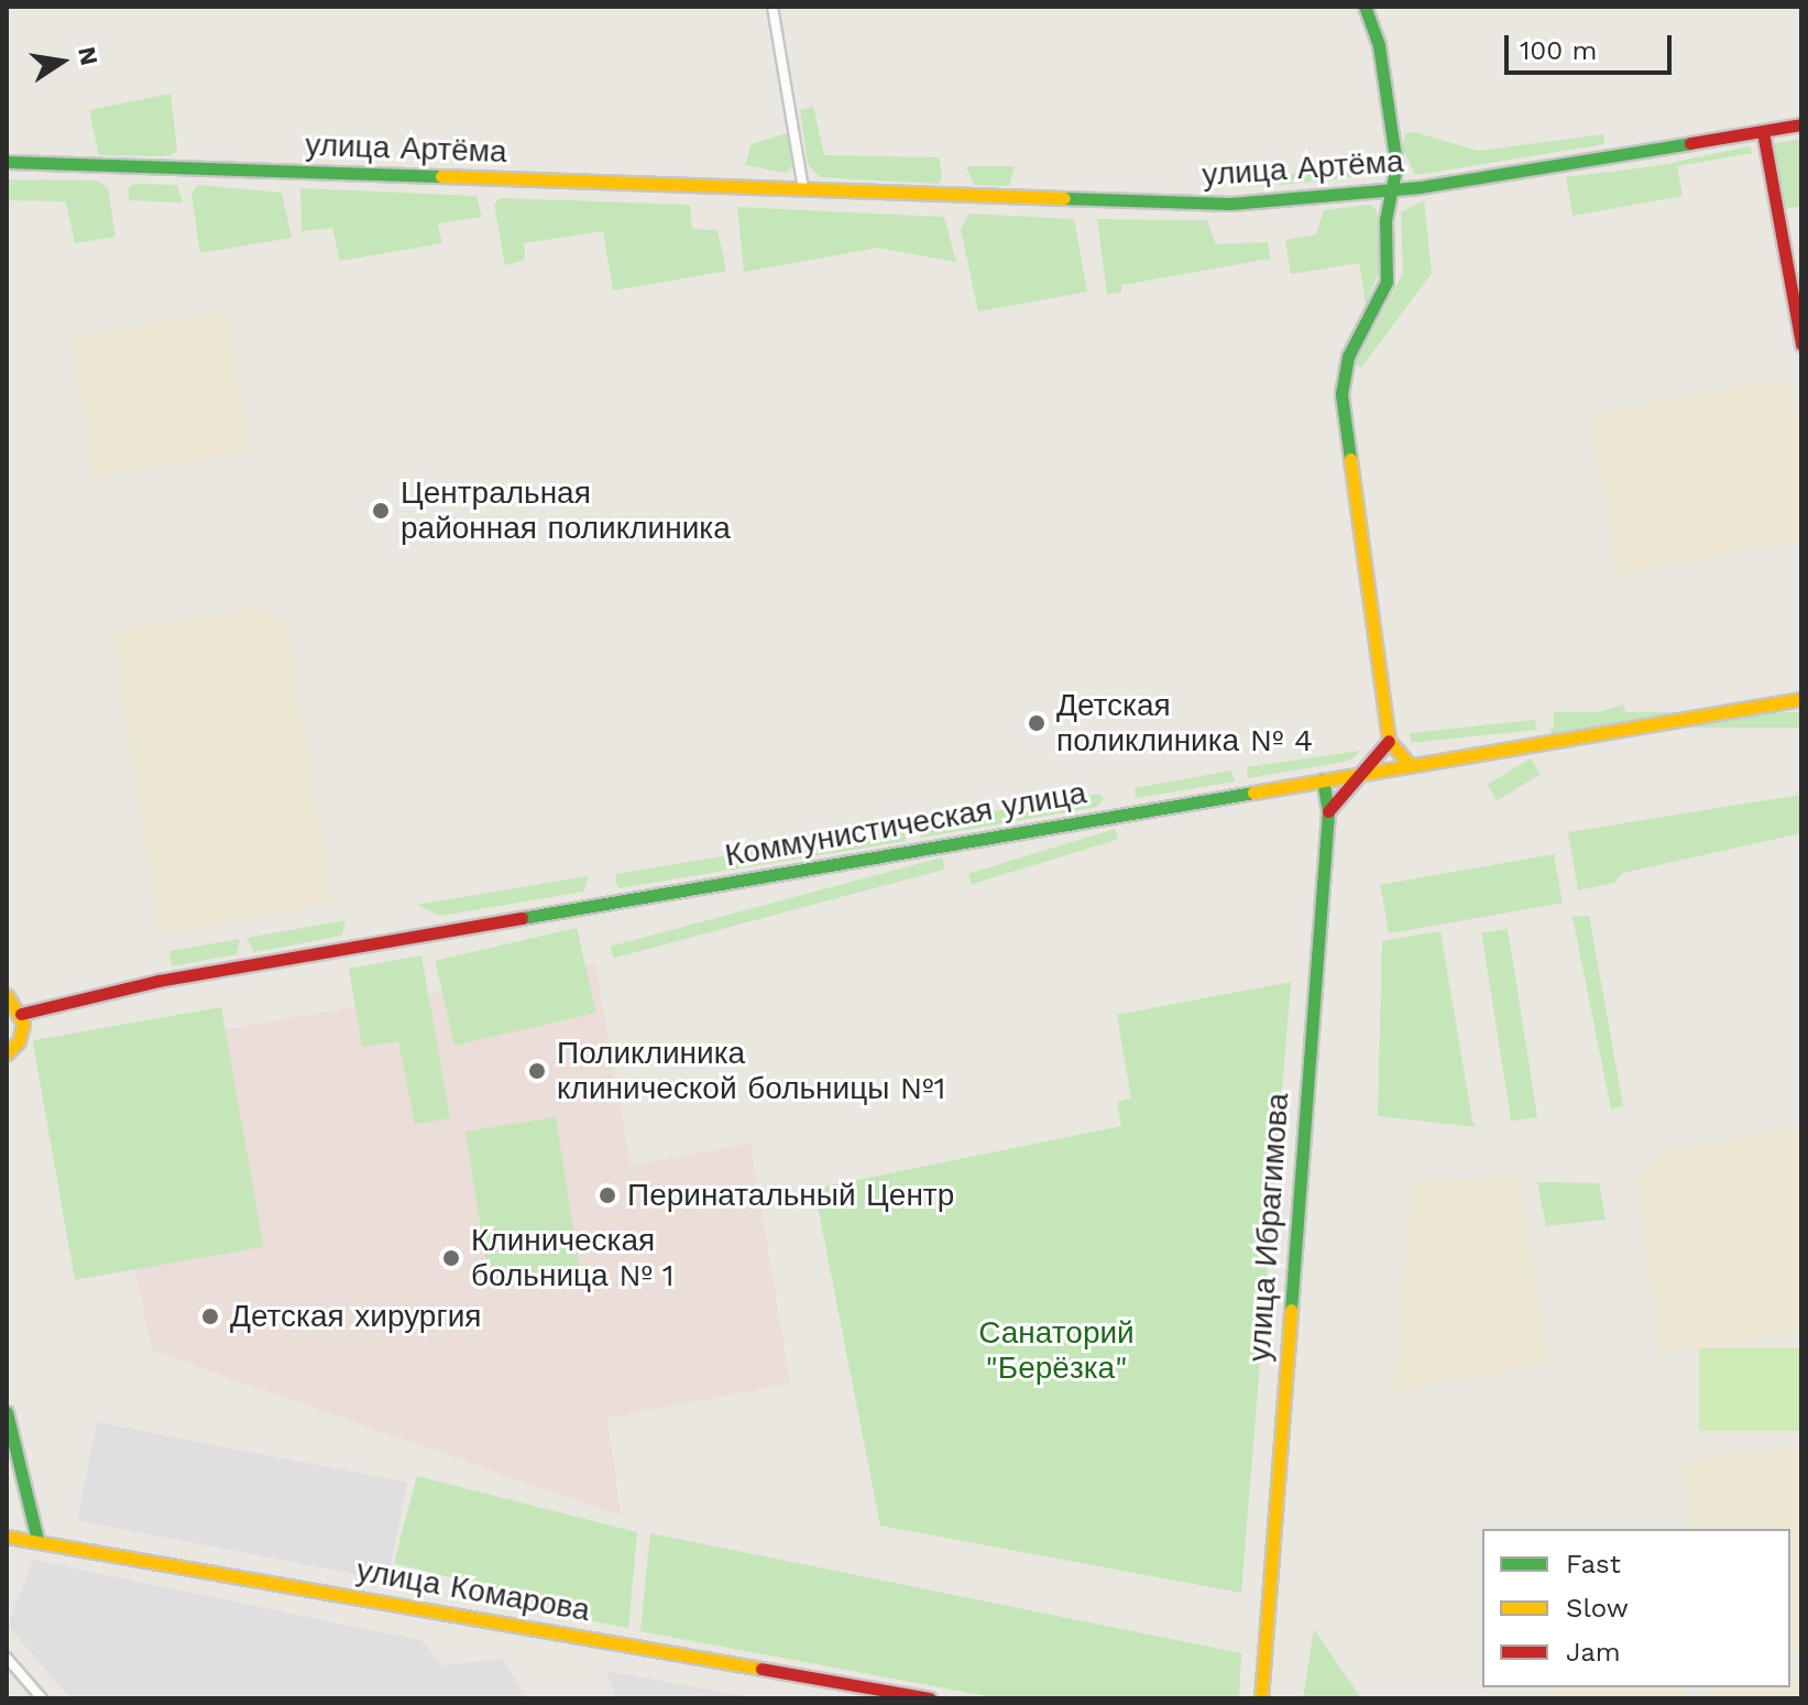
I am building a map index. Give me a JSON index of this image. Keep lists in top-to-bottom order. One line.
{"streets":{"main road":["улица Артёма","Коммунистическая улица","улица Ибрагимова","улица Комарова"]},"crossings":[["Коммунистическая улица","улица Ибрагимова"]],"parks":["Санаторий \"Берёзка\""],"places":["Центральная районная поликлиника","Детская поликлиника № 4","Поликлиника клинической больницы №1","Перинатальный Центр","Клиническая больница № 1","Детская хирургия"],"legend":["Fast","Slow","Jam"],"scale_bar":"100 m","north":"right"}
